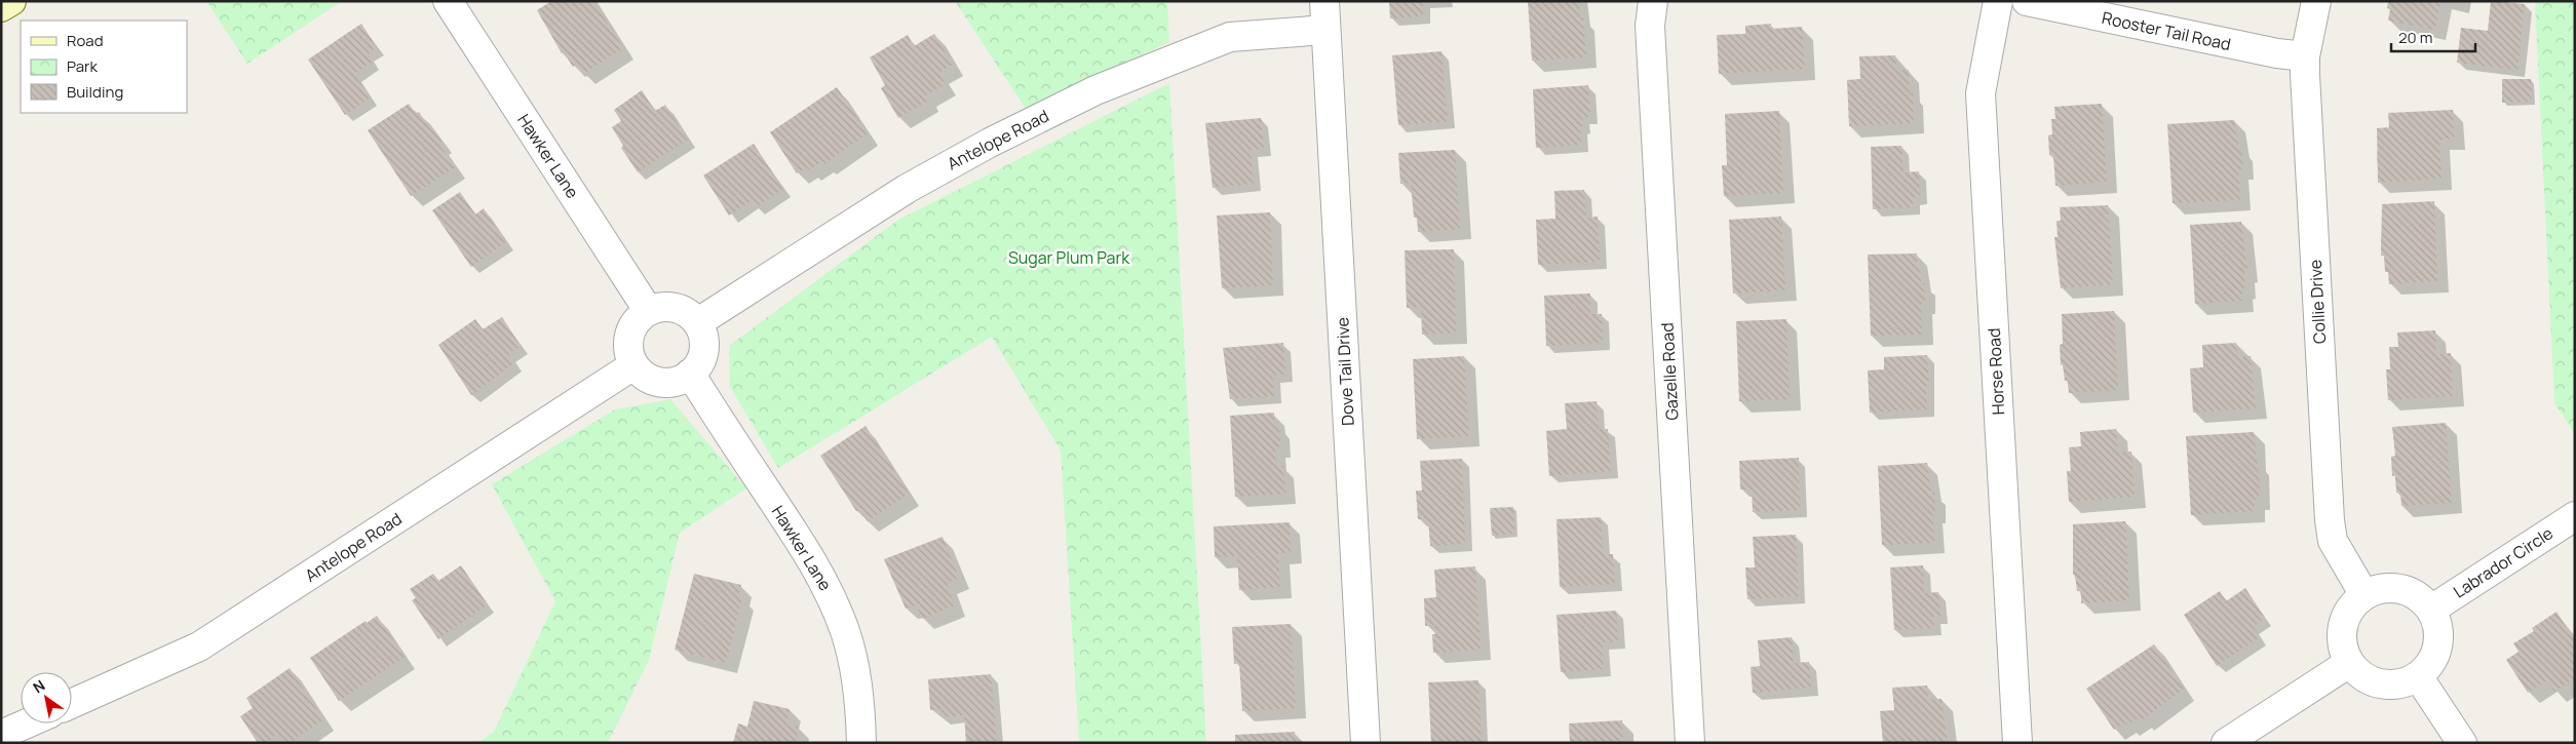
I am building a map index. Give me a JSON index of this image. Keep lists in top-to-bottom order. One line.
{"streets":{"street":["Rooster Tail Road","Antelope Road","Hawker Lane","Collie Drive","Dove Tail Drive","Gazelle Road","Horse Road","Labrador Circle"]},"crossings":[["Rooster Tail Road","Collie Drive"],["Antelope Road","Hawker Lane"],["Antelope Road","Dove Tail Drive"],["Collie Drive","Labrador Circle"]],"parks":["Sugar Plum Park"],"legend":["Road","Park","Building"],"scale_bar":"20 m","north":"top left"}
